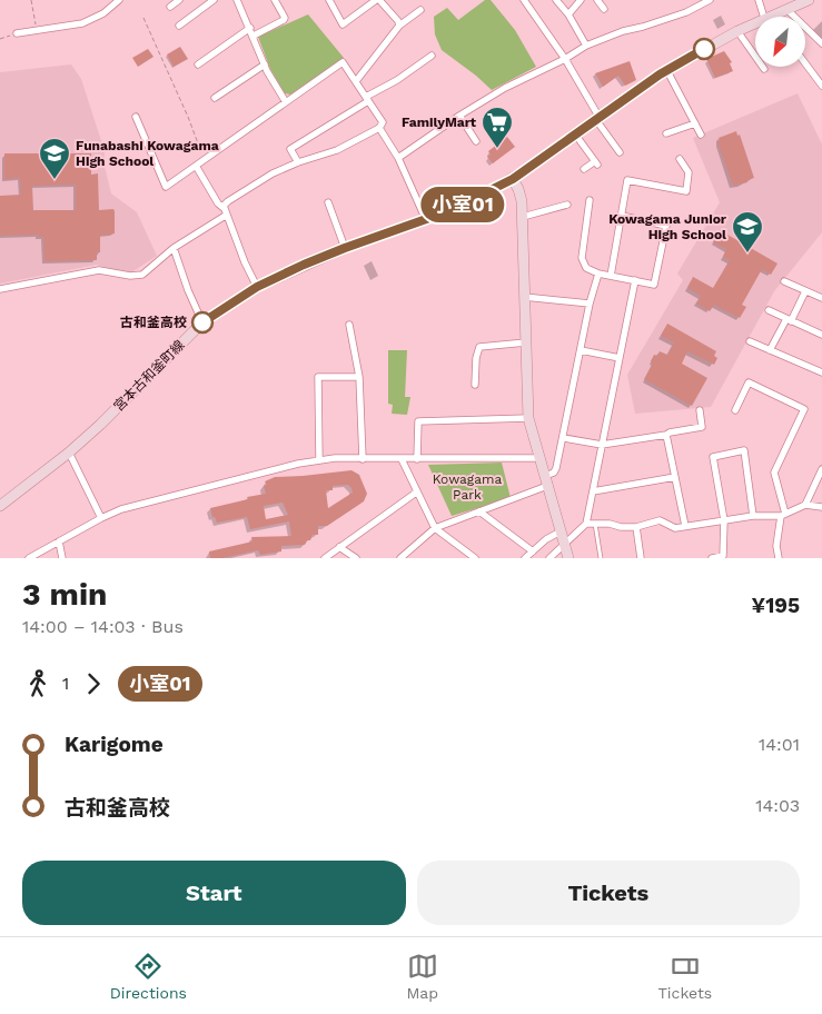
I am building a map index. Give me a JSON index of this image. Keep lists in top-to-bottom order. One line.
{"streets":{"street":["宮本古和釜町線"]},"parks":["Kowagama Park"],"places":{"supermarket":["FamilyMart"],"school or university":["Funabashi Kowagama High School","Kowagama Junior High School"],"other":["古和釜高校"]},"lines":["bus line 小室01"],"north":"bottom left","page":{"on_map":"小室01","heading":["3 min","14:00 – 14:03 · Bus","¥195"],"legs":["1","小室01"],"list":[{"name":"Karigome","value":"14:01"},{"name":"古和釜高校","value":"14:03"}],"buttons":["Start","Tickets"],"tabs":["Directions","Map","Tickets"]}}
